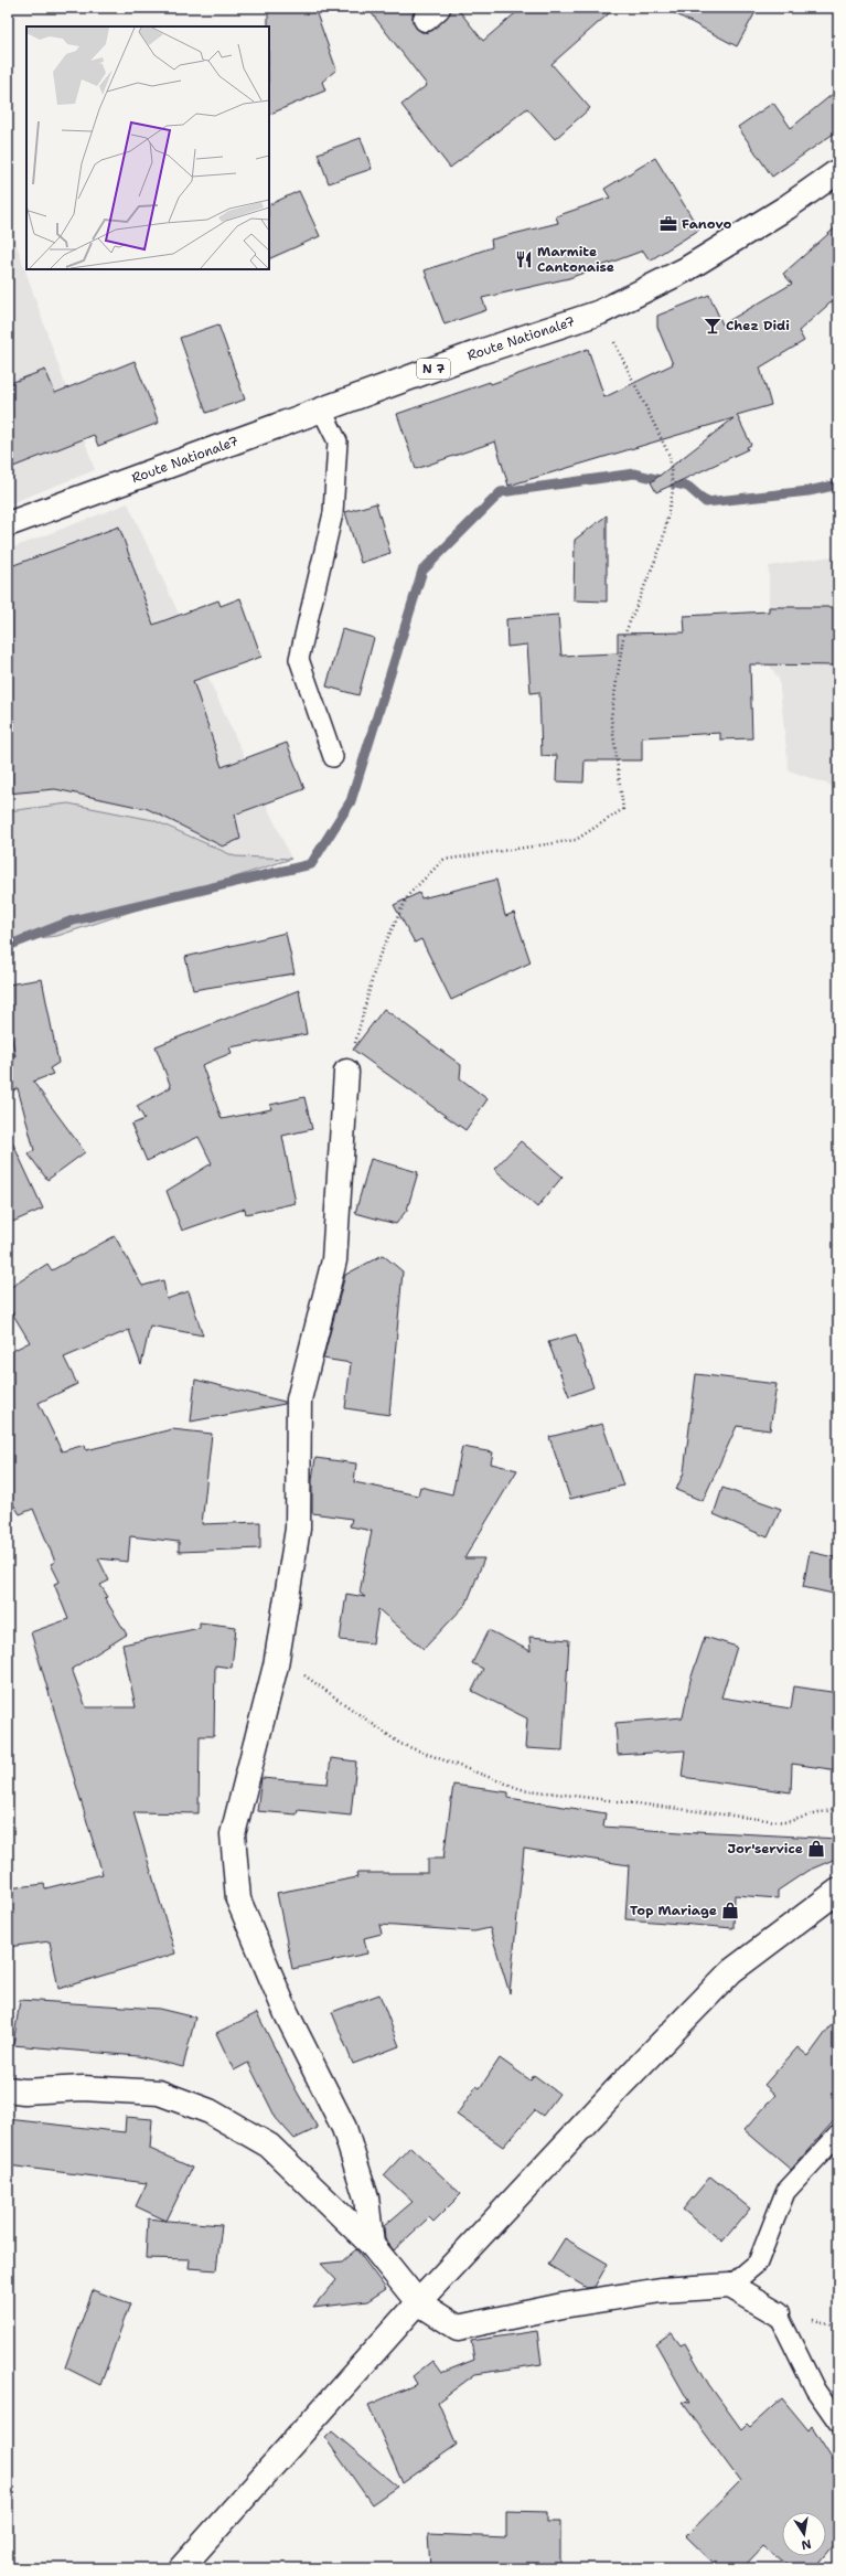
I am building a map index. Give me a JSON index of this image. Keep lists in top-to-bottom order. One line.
{"streets":{"street":["Route Nationale7","N 7"]},"places":{"office":["Fanovo"],"restaurant":["Marmite Cantonaise"],"bar":["Chez Didi"],"shop":["Jor'service","Top Mariage"]},"north":"bottom"}
